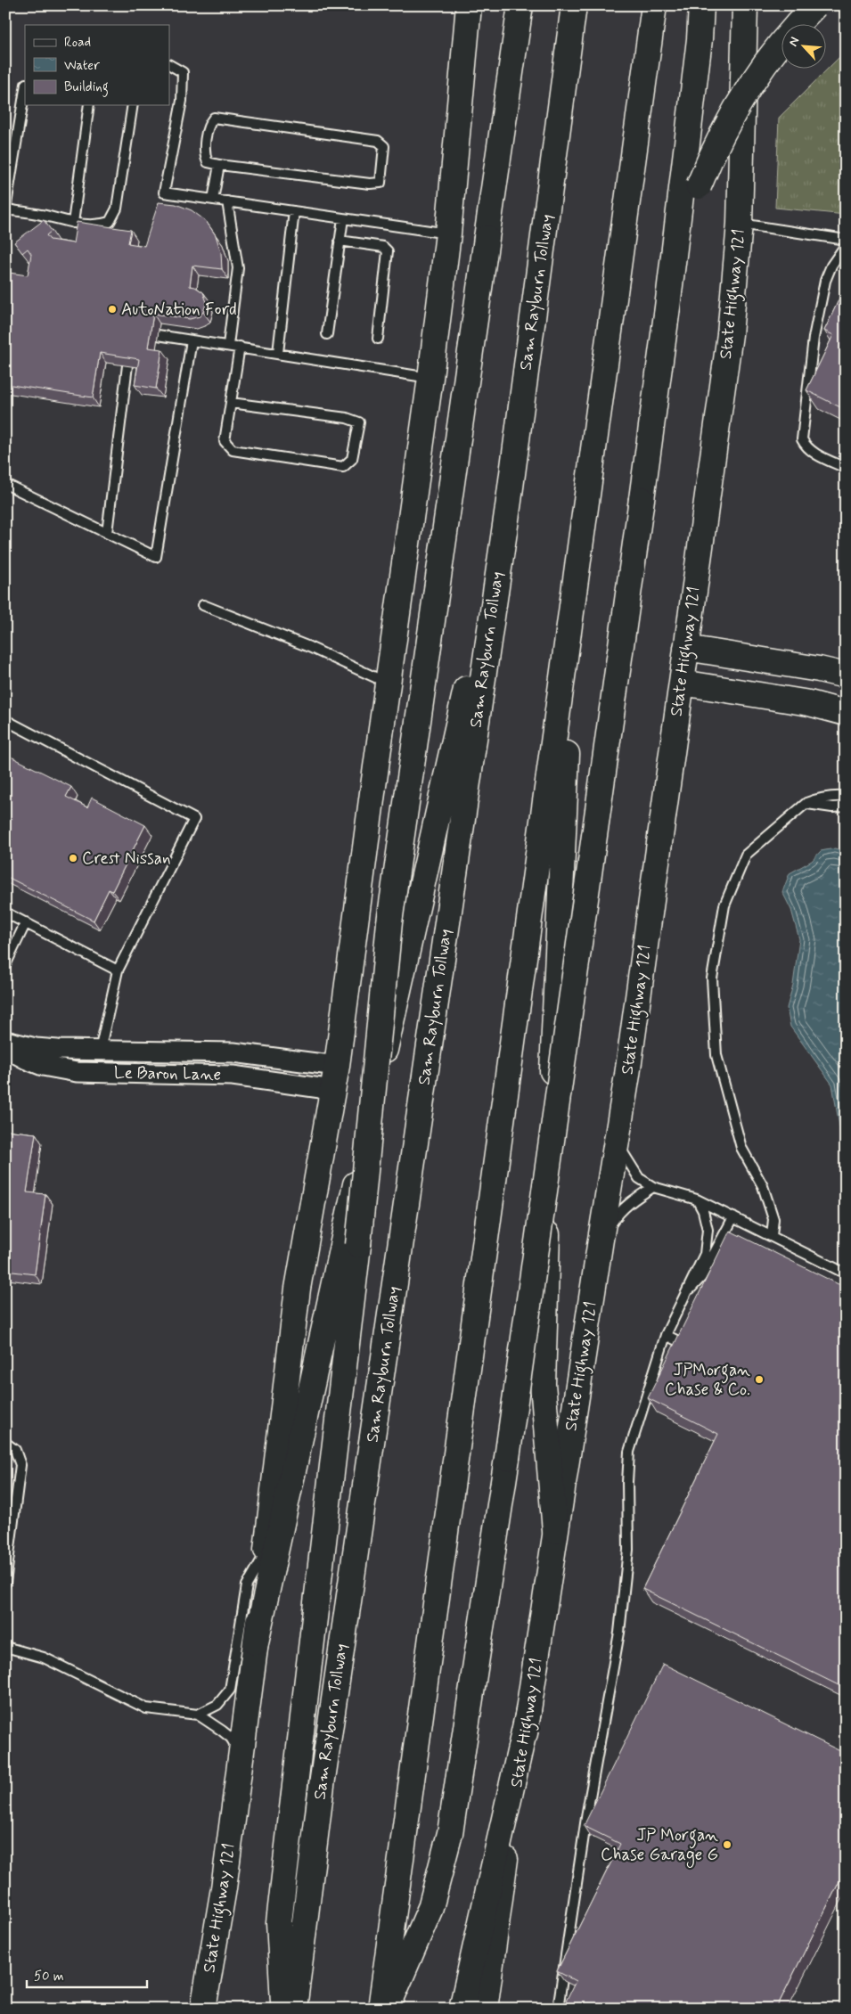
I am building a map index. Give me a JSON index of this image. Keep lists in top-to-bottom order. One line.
{"streets":{"main road":["Sam Rayburn Tollway","State Highway 121"],"street":["Le Baron Lane"]},"crossings":[["State Highway 121","Le Baron Lane"]],"places":["AutoNation Ford","Crest Nissan","JPMorgan Chase & Co.","JP Morgan Chase Garage G"],"legend":["Road","Water","Building"],"scale_bar":"50 m","north":"top left"}
